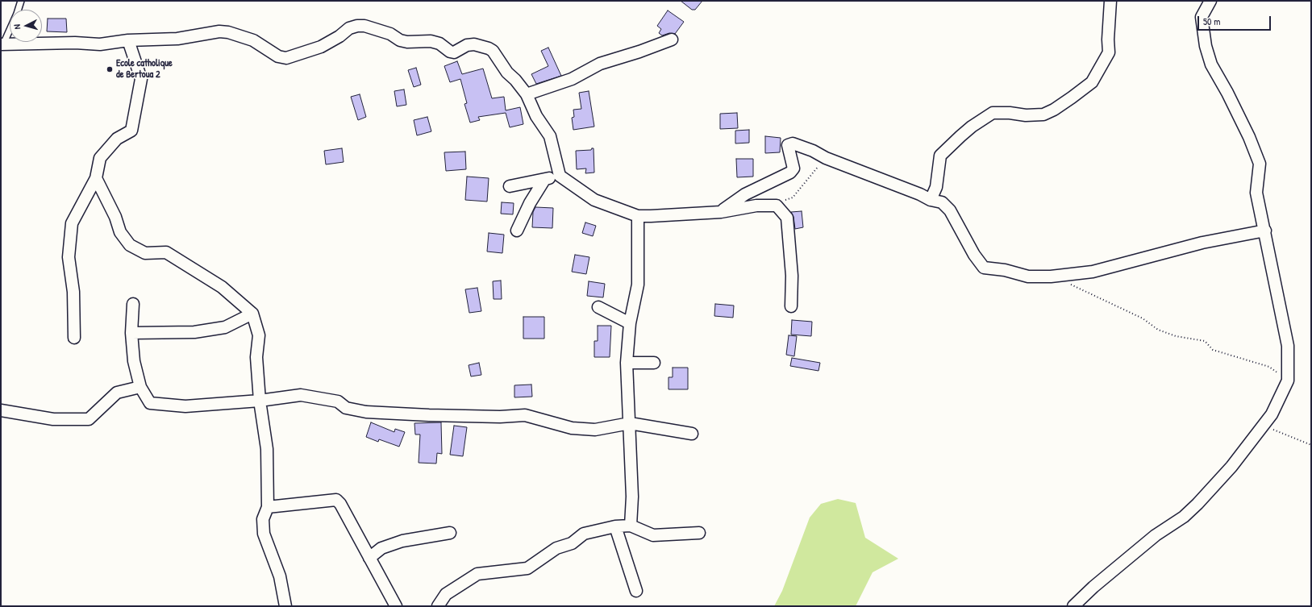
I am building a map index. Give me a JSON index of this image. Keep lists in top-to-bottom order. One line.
{"places":["Ecole catholique de Bertoua 2"],"scale_bar":"50 m","north":"left"}
